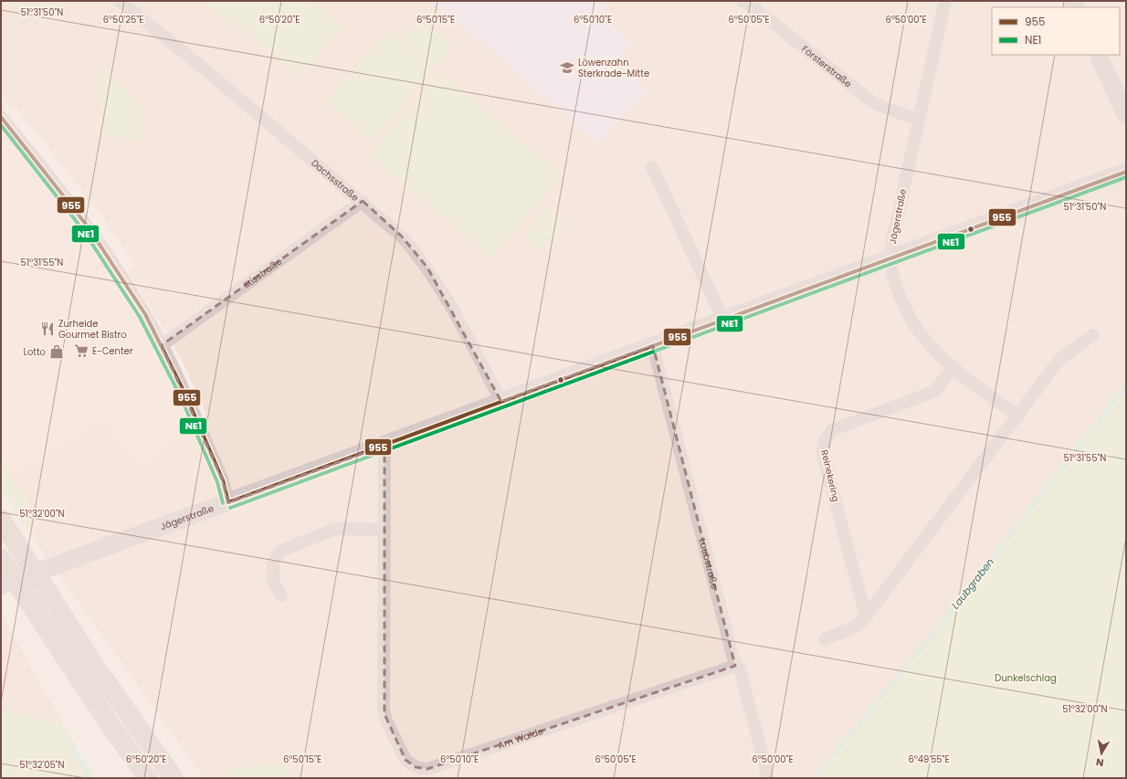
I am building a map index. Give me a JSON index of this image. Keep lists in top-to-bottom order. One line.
{"streets":{"street":["Försterstraße","Dachsstraße","Jägerstraße","Iltisstraße","Reinekering","Laubstraße","Am Walde"]},"crossings":[["Försterstraße","Jägerstraße"],["Dachsstraße","Jägerstraße"],["Dachsstraße","Iltisstraße"],["Jägerstraße","Laubstraße"],["Jägerstraße","Am Walde"],["Laubstraße","Am Walde"]],"water":["Laubgraben"],"parks":["Dunkelschlag"],"places":{"school or university":["Löwenzahn Sterkrade-Mitte"],"restaurant":["Zurheide Gourmet Bistro"],"supermarket":["E-Center"],"shop":["Lotto"]},"lines":["transit line 955","transit line NE1"],"legend":["955","NE1"],"north":"bottom","coordinates":["51°31'50\"N","6°50'25\"E","6°50'20\"E","6°50'15\"E","6°50'10\"E","6°50'05\"E","6°50'00\"E","51°31'55\"N","51°32'00\"N","6°49'55\"E","51°32'05\"N"]}
